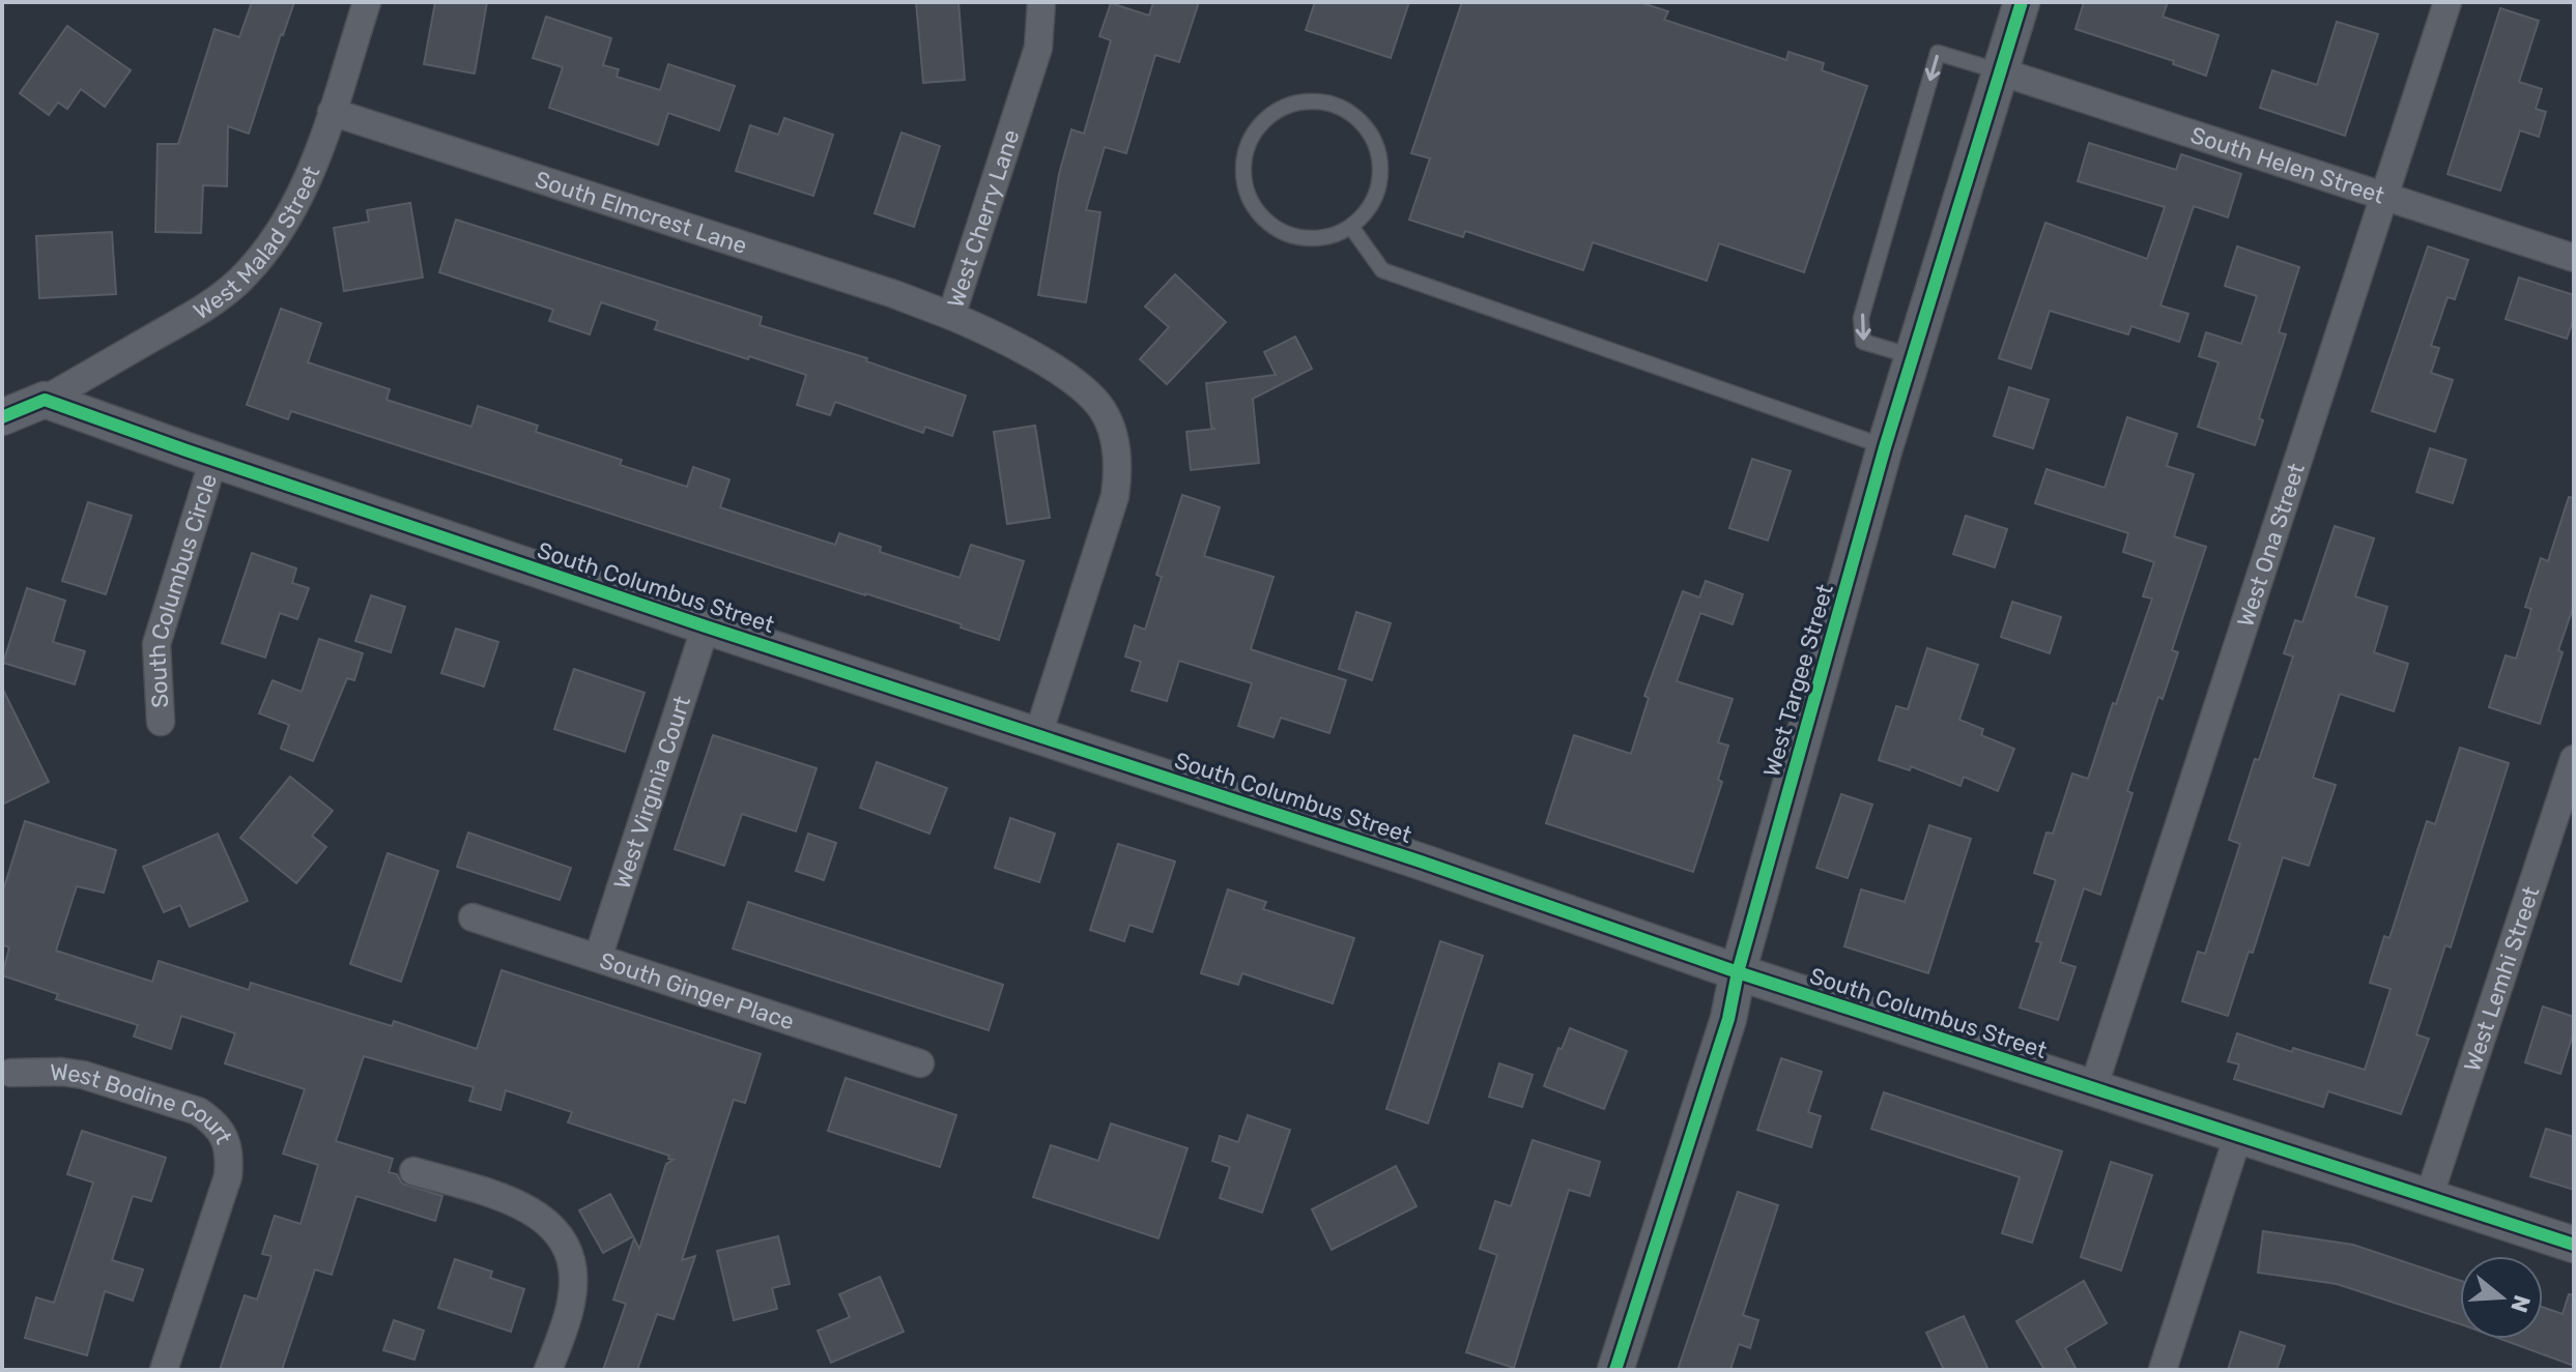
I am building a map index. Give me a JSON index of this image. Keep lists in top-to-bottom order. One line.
{"streets":{"street":["South Helen Street","South Elmcrest Lane","West Cherry Lane","West Malad Street","West Ona Street","South Columbus Street","South Columbus Circle","West Targee Street","West Virginia Court","West Lemhi Street","South Ginger Place","West Bodine Court"]},"crossings":[["South Helen Street","West Ona Street"],["South Helen Street","West Targee Street"],["South Elmcrest Lane","West Cherry Lane"],["South Elmcrest Lane","West Malad Street"],["West Cherry Lane","South Columbus Street"],["West Malad Street","South Columbus Street"],["West Ona Street","South Columbus Street"],["South Columbus Street","South Columbus Circle"],["South Columbus Street","West Targee Street"],["South Columbus Street","West Virginia Court"],["South Columbus Street","West Lemhi Street"],["West Virginia Court","South Ginger Place"]],"north":"right"}
